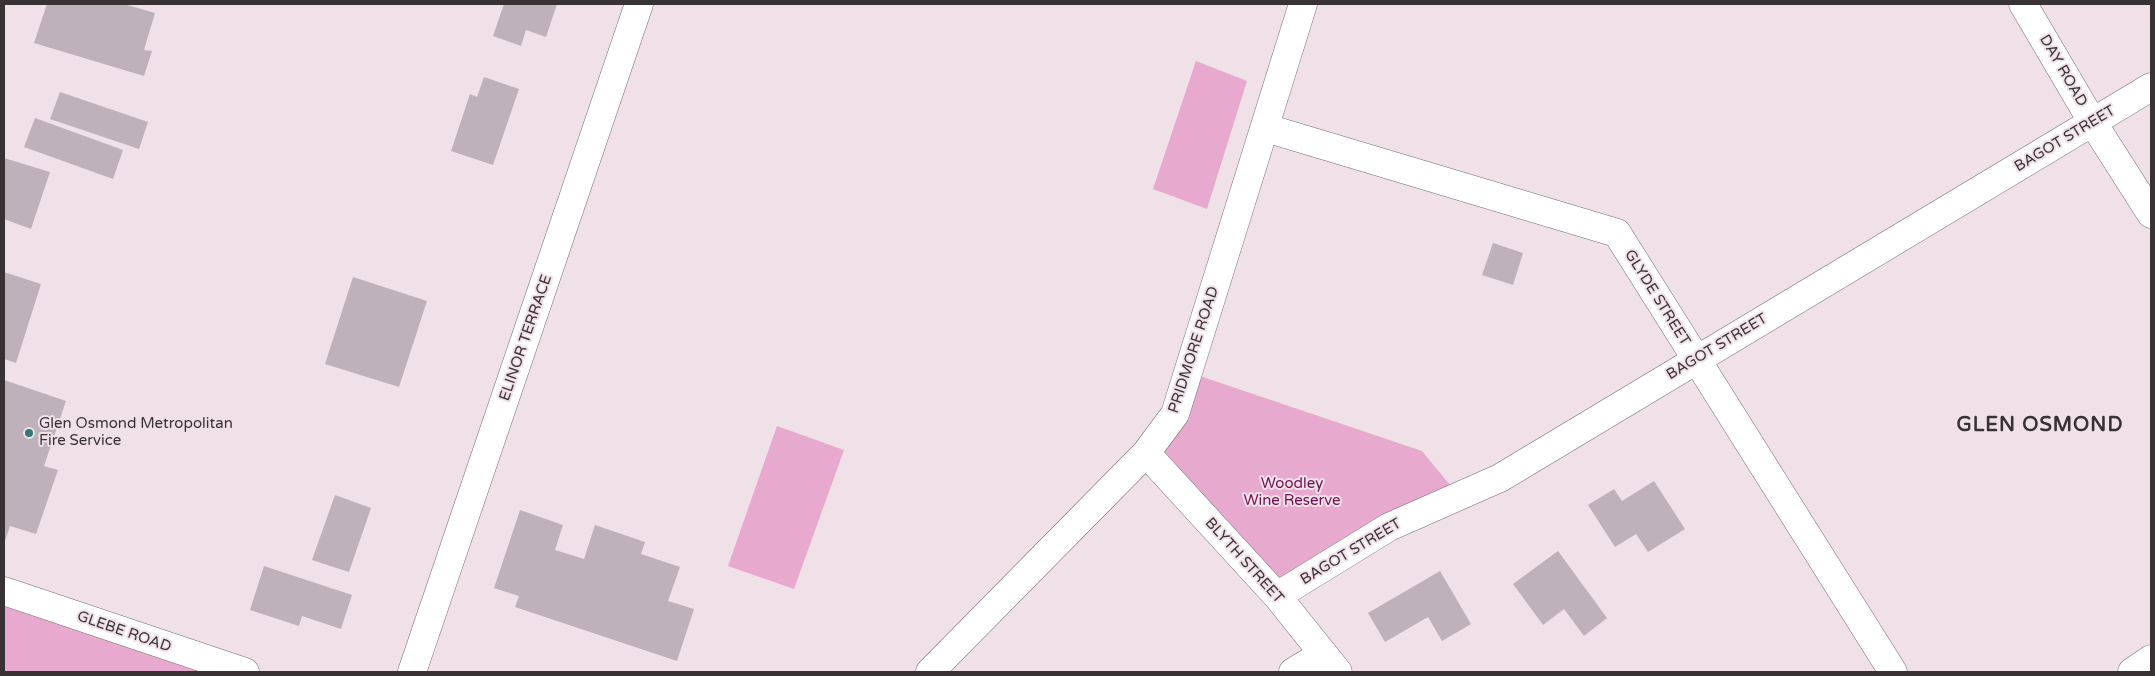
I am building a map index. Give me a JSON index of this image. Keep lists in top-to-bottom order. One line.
{"streets":{"street":["DAY ROAD","BAGOT STREET","GLYDE STREET","ELINOR TERRACE","PRIDMORE ROAD","BLYTH STREET","GLEBE ROAD"]},"crossings":[["DAY ROAD","BAGOT STREET"],["BAGOT STREET","GLYDE STREET"],["BAGOT STREET","BLYTH STREET"],["GLYDE STREET","PRIDMORE ROAD"],["PRIDMORE ROAD","BLYTH STREET"]],"districts":["GLEN OSMOND"],"parks":["Woodley Wine Reserve"],"places":["Glen Osmond Metropolitan Fire Service"]}
